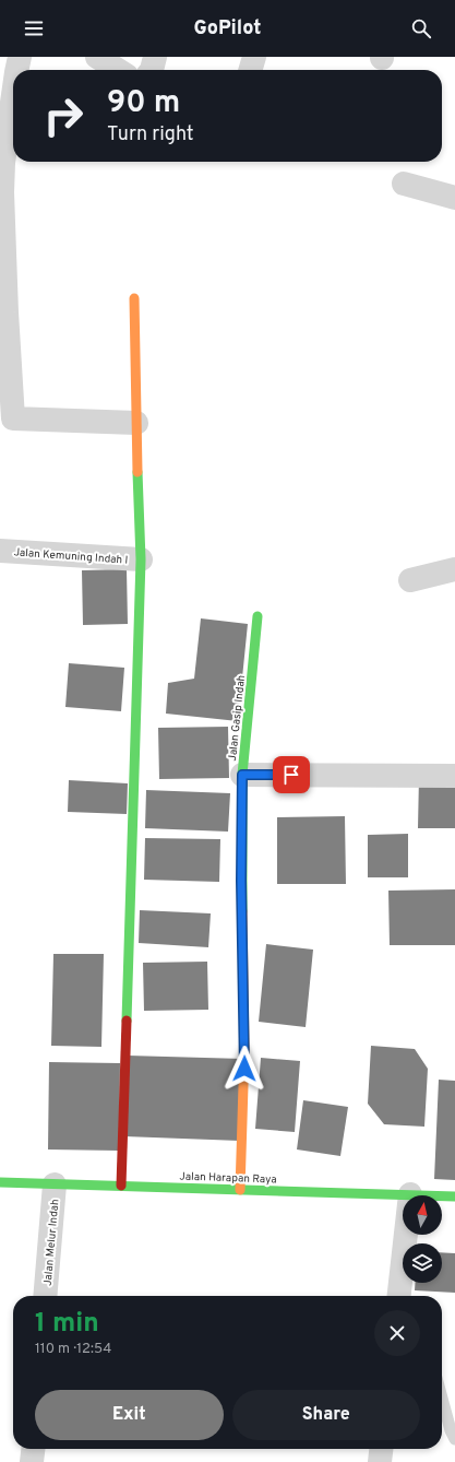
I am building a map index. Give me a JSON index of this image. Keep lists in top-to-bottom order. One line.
{"streets":{"street":["Jalan Kemuning Indah I","Jalan Gasip Indah","Jalan Harapan Raya","Jalan Melur Indah"]},"crossings":[["Jalan Gasip Indah","Jalan Harapan Raya"],["Jalan Harapan Raya","Jalan Melur Indah"]],"north":"top","page":{"header":"GoPilot","turn":["90 m","Turn right"],"heading":["1 min","110 m · 12:54"],"buttons":["Exit","Share"]}}
